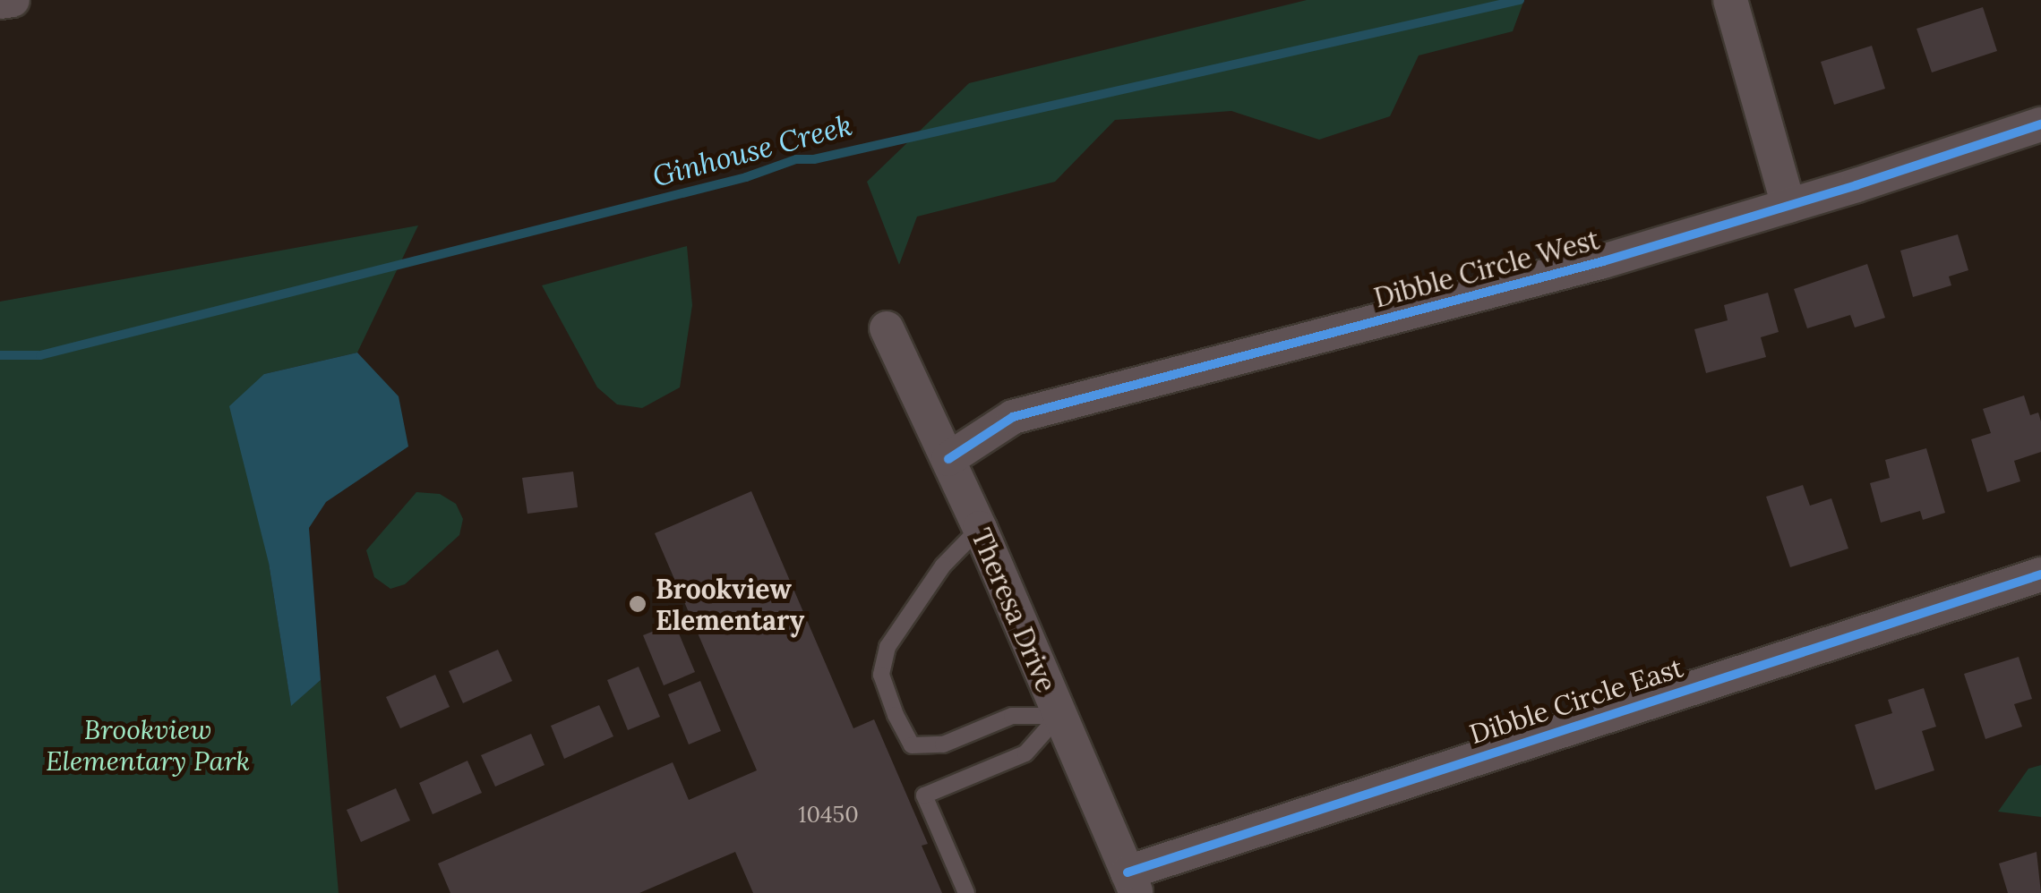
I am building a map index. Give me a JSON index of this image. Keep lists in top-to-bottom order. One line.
{"streets":{"street":["Dibble Circle West","Theresa Drive","Dibble Circle East"]},"crossings":[["Dibble Circle West","Theresa Drive"],["Theresa Drive","Dibble Circle East"]],"water":["Ginhouse Creek"],"parks":["Brookview Elementary Park"],"places":["Brookview Elementary"],"house_numbers":["10450"]}
